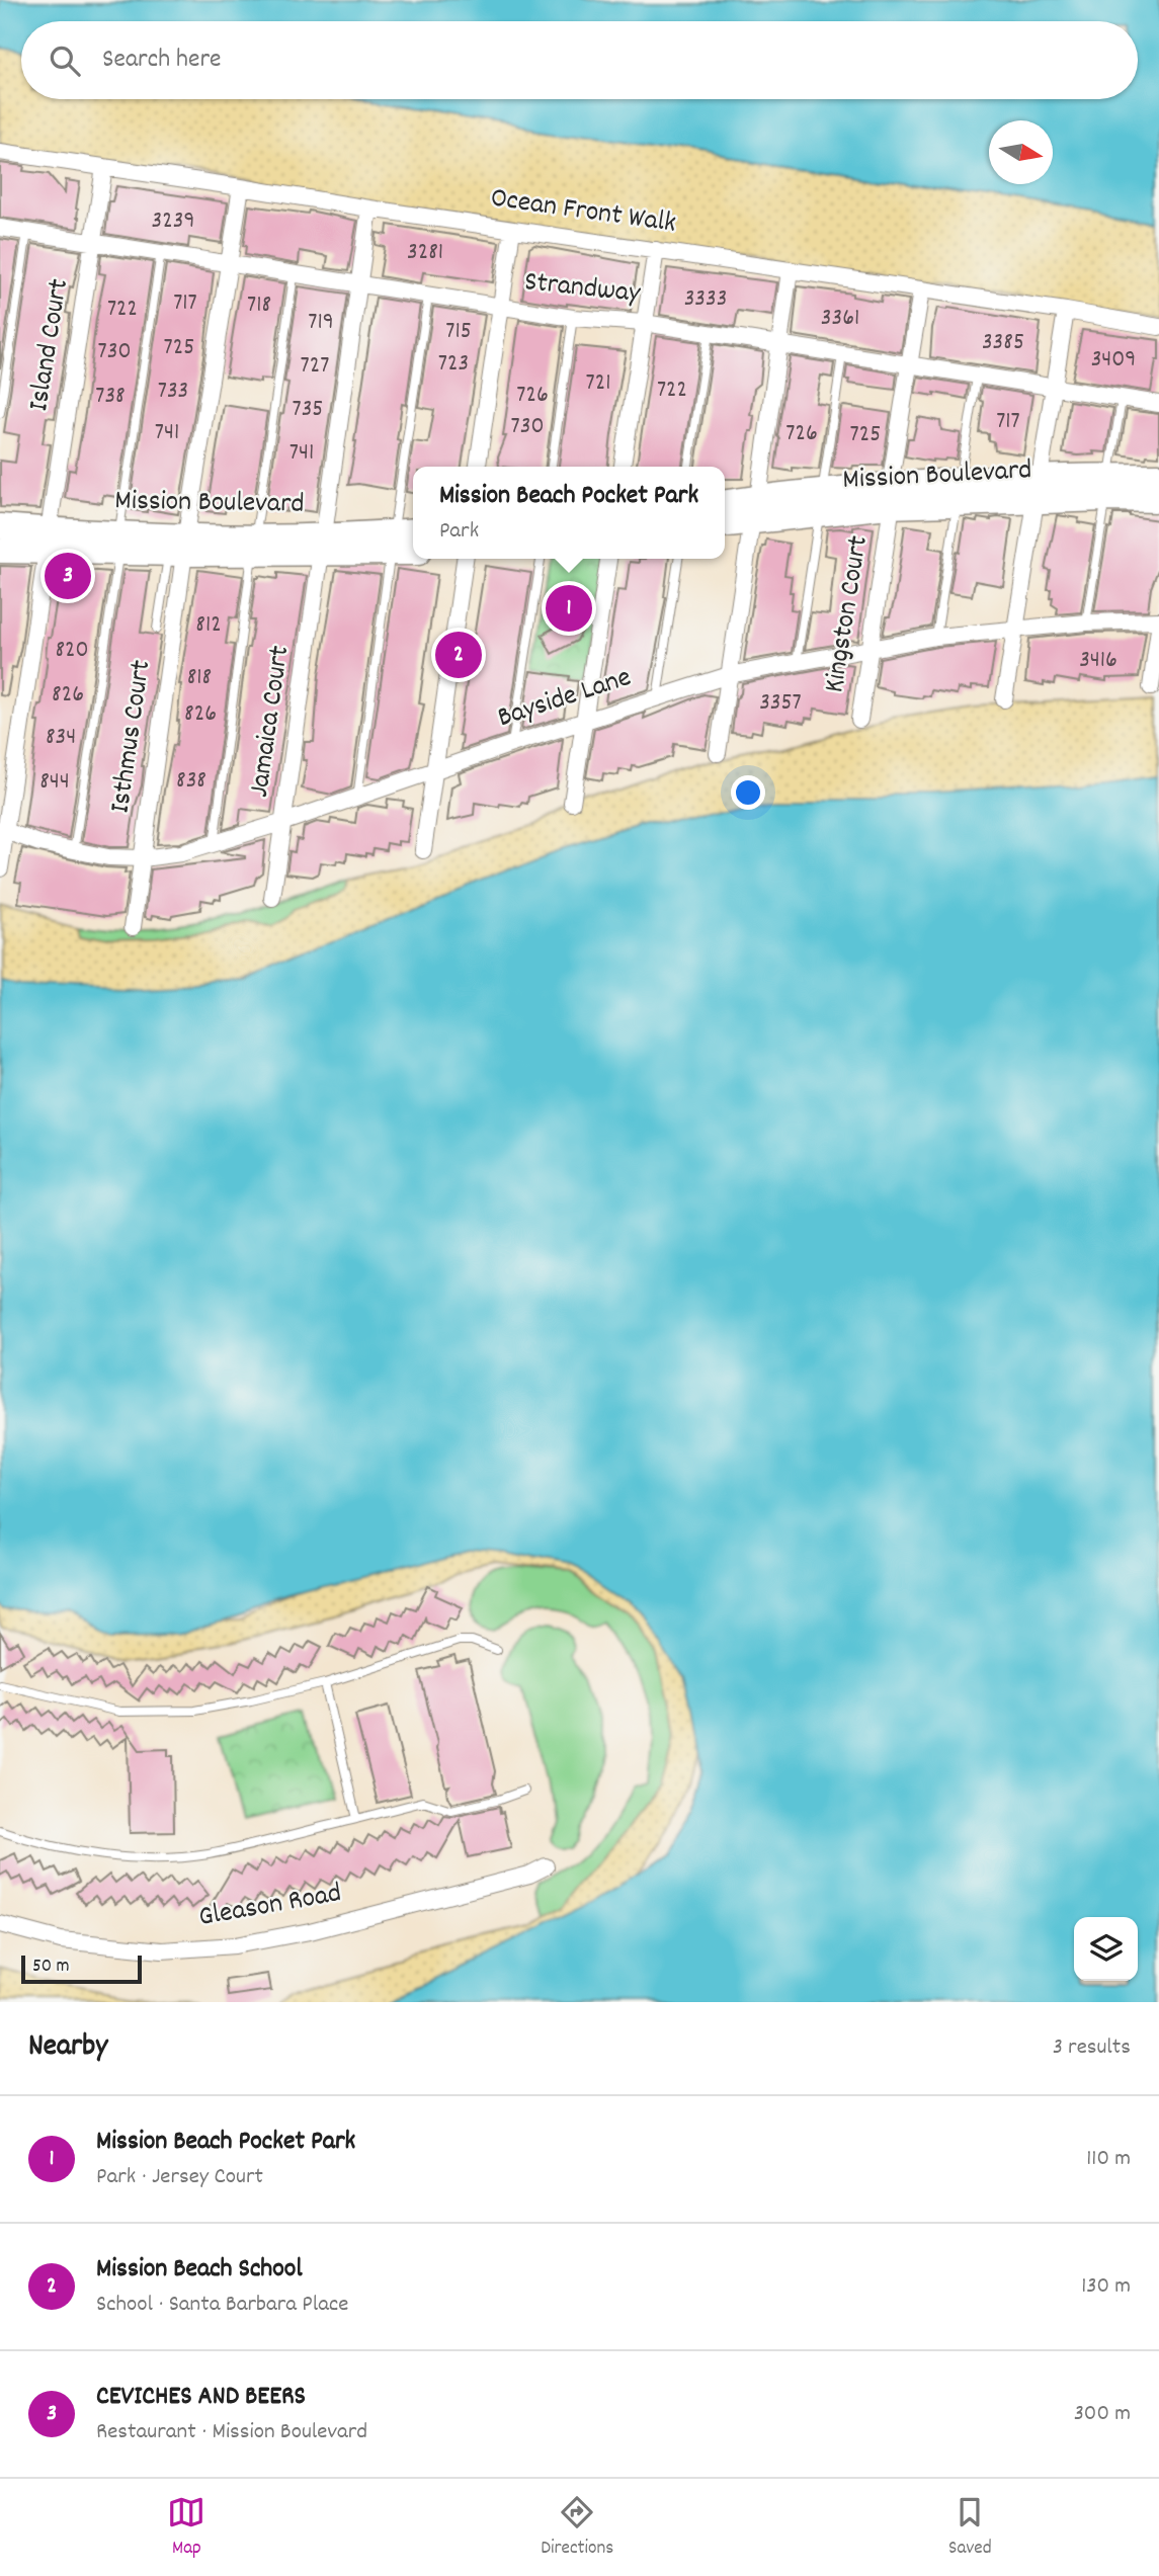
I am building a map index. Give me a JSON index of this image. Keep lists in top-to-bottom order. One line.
{"streets":{"main road":["Mission Boulevard"],"street":["Ocean Front Walk","Strandway","Island Court","Kingston Court","Bayside Lane","Jamaica Court","Isthmus Court","Gleason Road"]},"crossings":[["Ocean Front Walk","Island Court"],["Ocean Front Walk","Jamaica Court"],["Ocean Front Walk","Isthmus Court"],["Strandway","Island Court"],["Strandway","Jamaica Court"],["Strandway","Isthmus Court"],["Island Court","Mission Boulevard"],["Island Court","Bayside Lane"],["Mission Boulevard","Jamaica Court"],["Mission Boulevard","Isthmus Court"],["Kingston Court","Bayside Lane"],["Bayside Lane","Jamaica Court"],["Bayside Lane","Isthmus Court"]],"house_numbers":["3239","3281","3333","717","718","722","3361","719","715","3385","725","730","3409","723","727","721","722","733","726","738","735","717","730","741","726","725","741","812","820","3416","818","826","3357","826","834","838","844"],"scale_bar":"50 m","north":"right","page":{"search":"Search here","popup":["Mission Beach Pocket Park","Park"],"pins":["3","1","2"],"scale":"50 m","heading":["Nearby","3 results"],"list":[{"mark":"1","name":"Mission Beach Pocket Park","note":"Park · Jersey Court","value":"110 m"},{"mark":"2","name":"Mission Beach School","note":"School · Santa Barbara Place","value":"130 m"},{"mark":"3","name":"CEVICHES AND BEERS","note":"Restaurant · Mission Boulevard","value":"300 m"}],"nav":["Map","Directions","Saved"]}}
